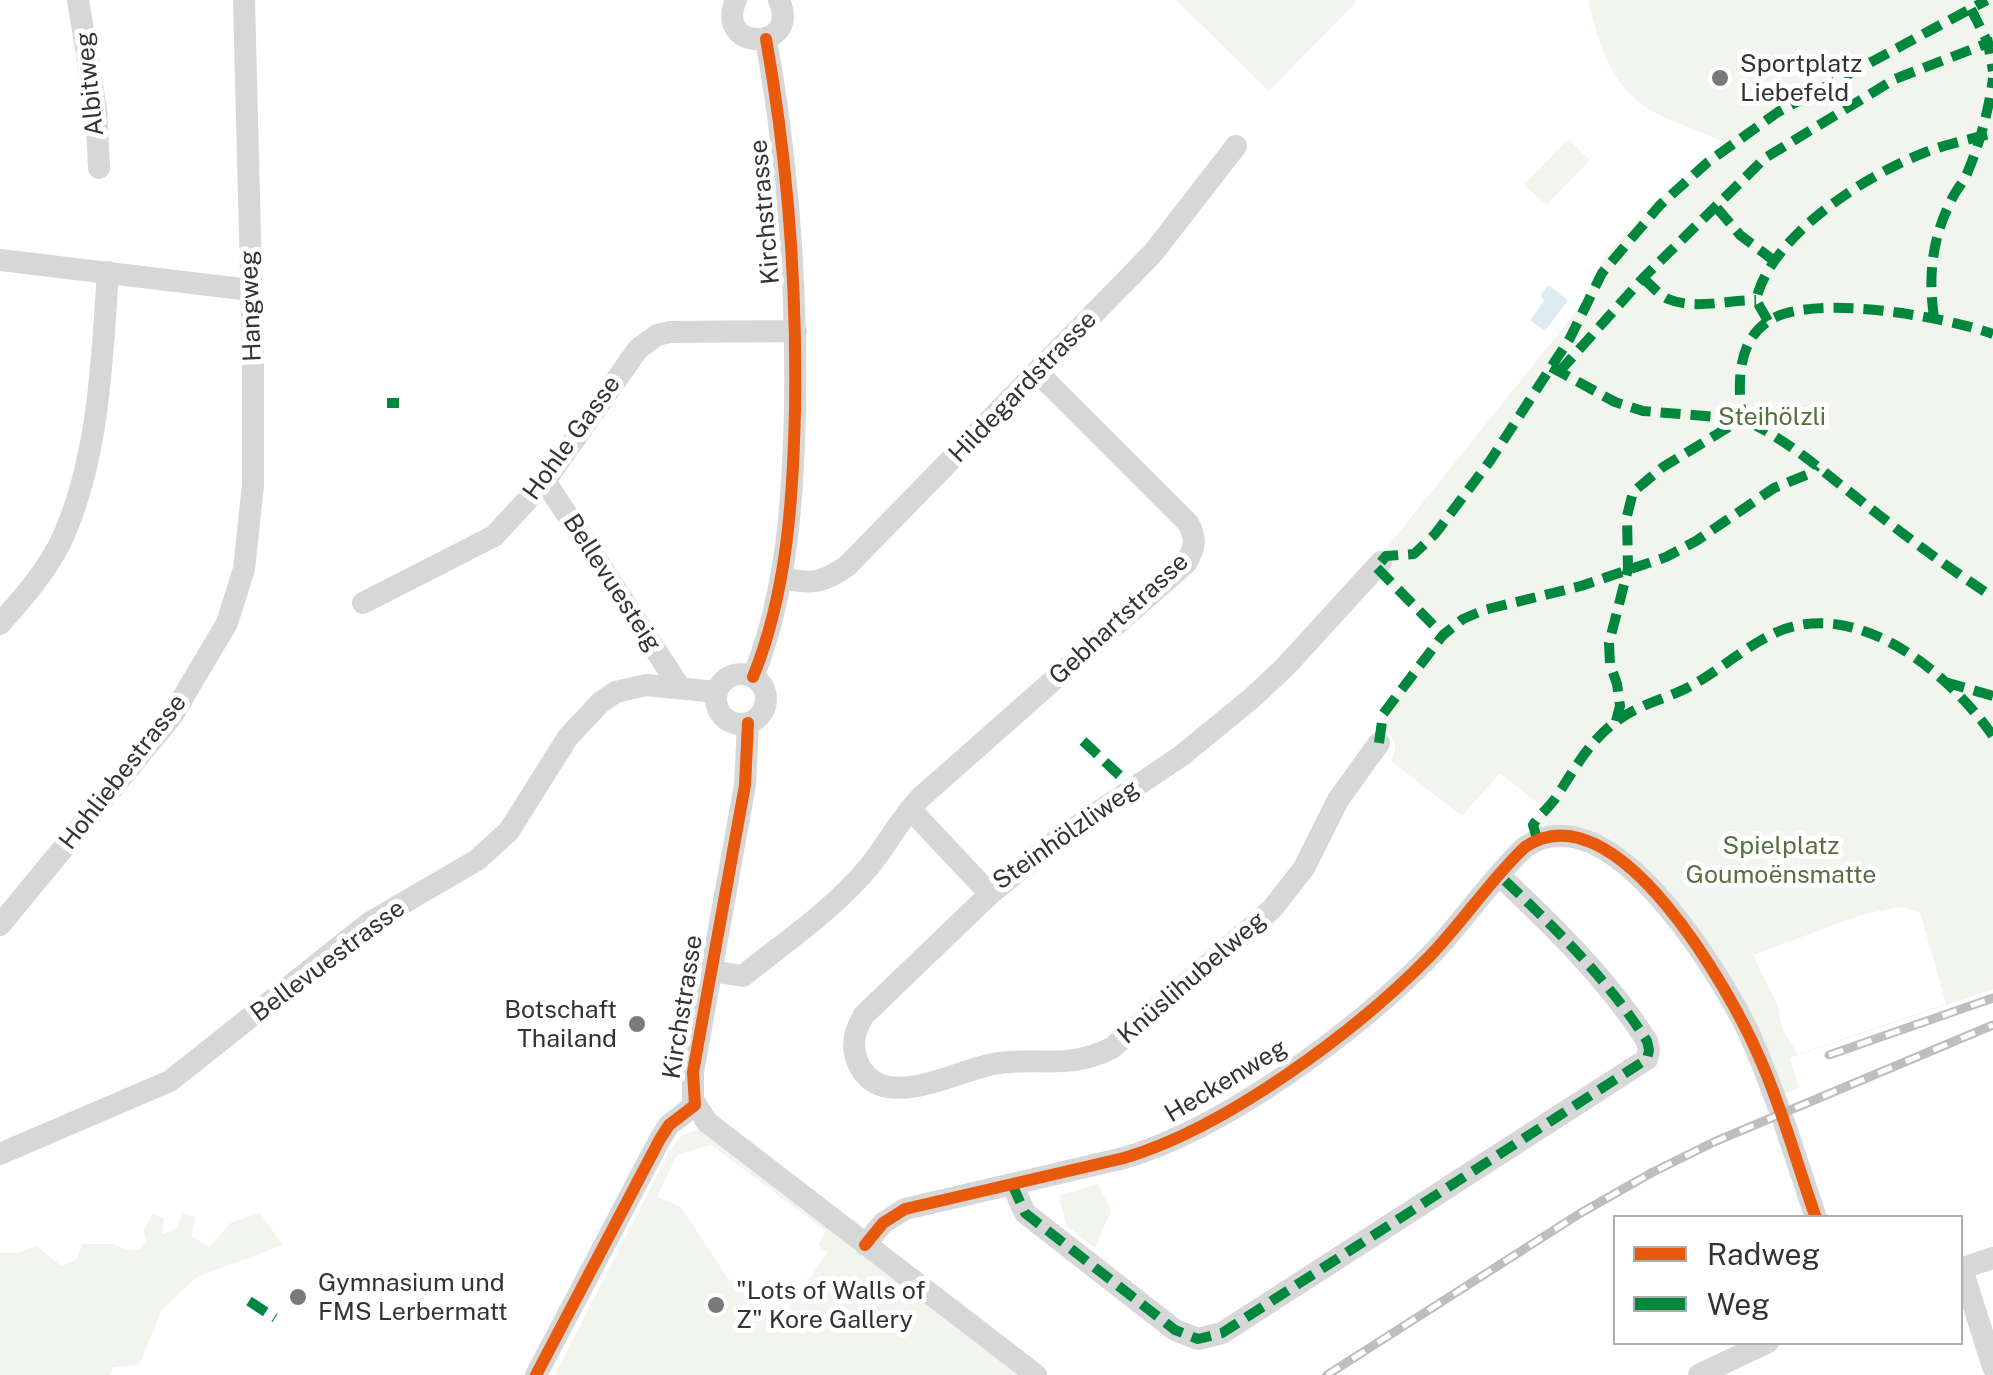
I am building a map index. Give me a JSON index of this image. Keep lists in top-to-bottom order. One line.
{"streets":{"street":["Albitweg","Kirchstrasse","Hangweg","Hildegardstrasse","Hohle Gasse","Bellevuesteig","Gebhartstrasse","Hohliebestrasse","Steinhölzliweg","Bellevuestrasse","Knüslihubelweg","Heckenweg"]},"crossings":[["Kirchstrasse","Hildegardstrasse"],["Kirchstrasse","Hohle Gasse"],["Kirchstrasse","Bellevuestrasse"],["Hangweg","Hohliebestrasse"],["Hildegardstrasse","Gebhartstrasse"],["Hohle Gasse","Bellevuesteig"],["Bellevuesteig","Bellevuestrasse"],["Gebhartstrasse","Steinhölzliweg"],["Steinhölzliweg","Knüslihubelweg"]],"parks":["Steihölzli","Spielplatz Goumoënsmatte"],"places":["Sportplatz Liebefeld","Botschaft Thailand","Gymnasium und FMS Lerbermatt","\"Lots of Walls of Z\" Kore Gallery"],"legend":["Radweg","Weg"]}
